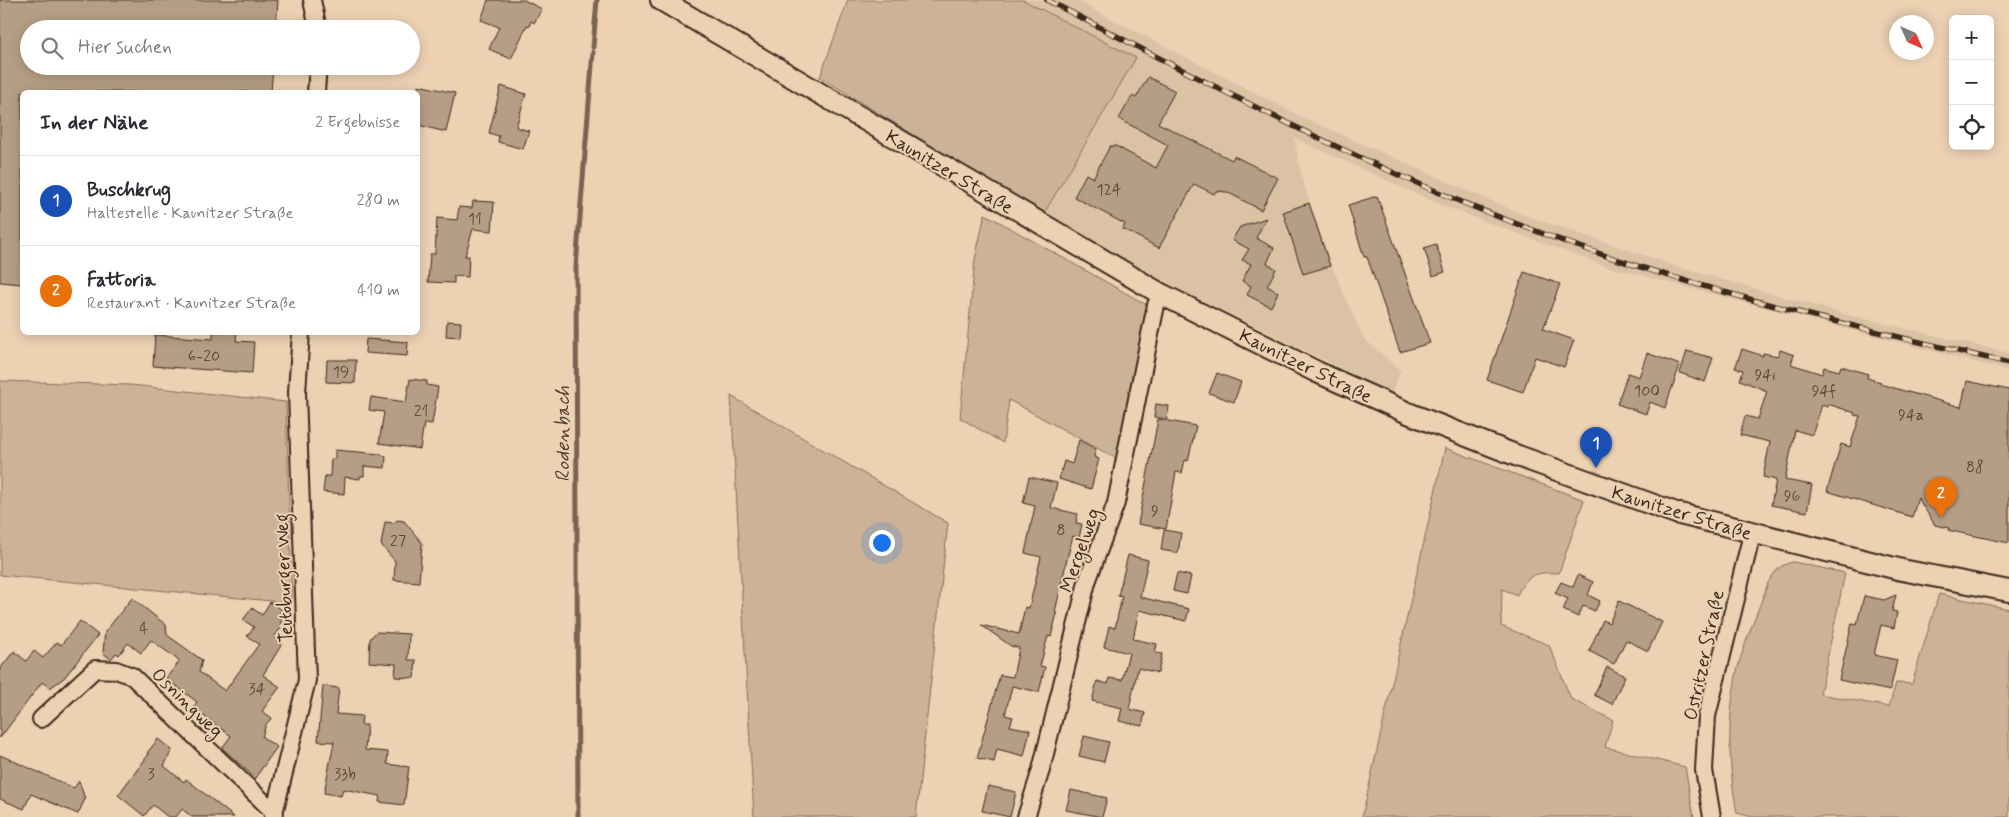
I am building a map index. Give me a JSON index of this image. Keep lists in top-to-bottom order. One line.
{"streets":{"street":["Kaunitzer Straße","Mergelweg","Teutoburger Weg","Ostritzer Straße","Osningweg"]},"crossings":[["Kaunitzer Straße","Mergelweg"],["Kaunitzer Straße","Ostritzer Straße"],["Teutoburger Weg","Osningweg"]],"water":["Rodenbach"],"house_numbers":["124","11","6-20","19","94i","100","94f","21","94a","88","96","9","8","27","4","34","3","33b"],"north":"bottom right","page":{"map_buttons":["+","−"],"search":"Hier suchen","heading":["In der Nähe","2 Ergebnisse"],"list":[{"mark":"1","name":"Buschkrug","note":"Haltestelle · Kaunitzer Straße","value":"280 m"},{"mark":"2","name":"Fattoria","note":"Restaurant · Kaunitzer Straße","value":"410 m"}],"pins":["1","2"]}}
